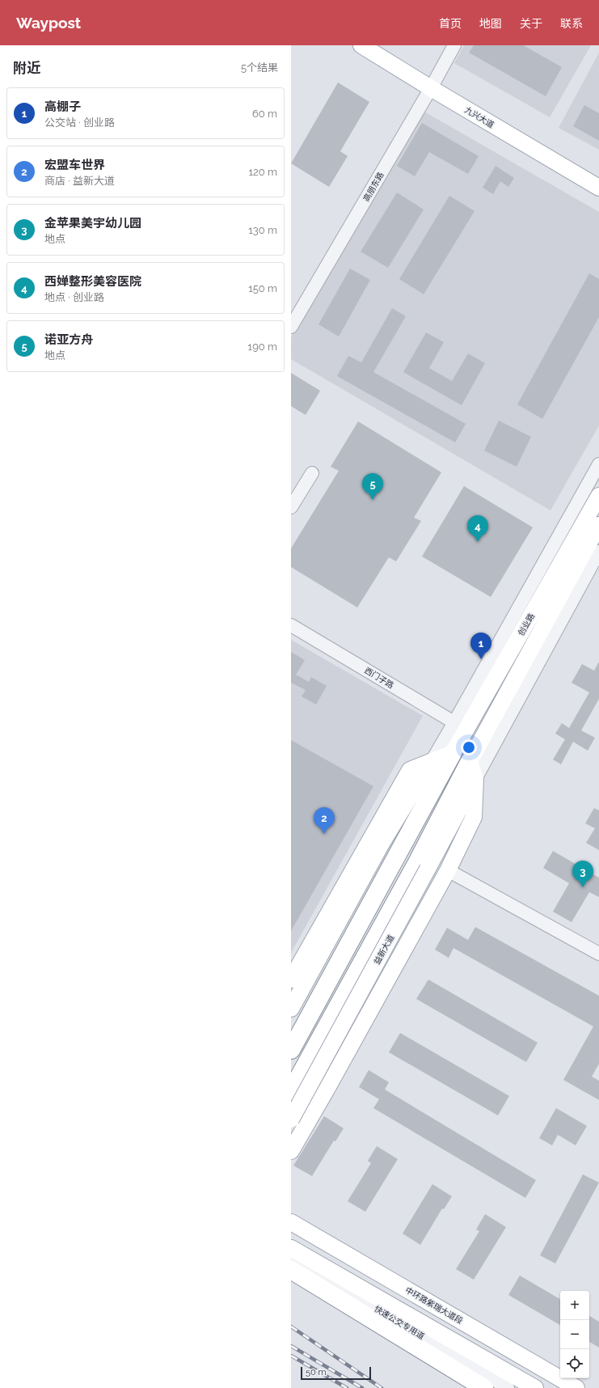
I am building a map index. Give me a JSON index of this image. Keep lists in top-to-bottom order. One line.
{"streets":{"main road":["九兴大道","创业路","益新大道","中环路紫瑞大道段"],"street":["高朋东路","西门子路","快速公交专用道"]},"crossings":[["九兴大道","高朋东路"],["创业路","西门子路"]],"scale_bar":"50 m","page":{"header":"Waypost","nav":["首页","地图","关于","联系"],"heading":["附近","5个结果"],"list":[{"mark":"1","name":"高棚子","note":"公交站 · 创业路","value":"60 m"},{"mark":"2","name":"宏盟车世界","note":"商店 · 益新大道","value":"120 m"},{"mark":"3","name":"金苹果美宇幼儿园","note":"地点","value":"130 m"},{"mark":"4","name":"西婵整形美容医院","note":"地点 · 创业路","value":"150 m"},{"mark":"5","name":"诺亚方舟","note":"地点","value":"190 m"}],"pins":["5","4","1","2","3"],"map_buttons":["+","−"],"scale":"50 m"}}
